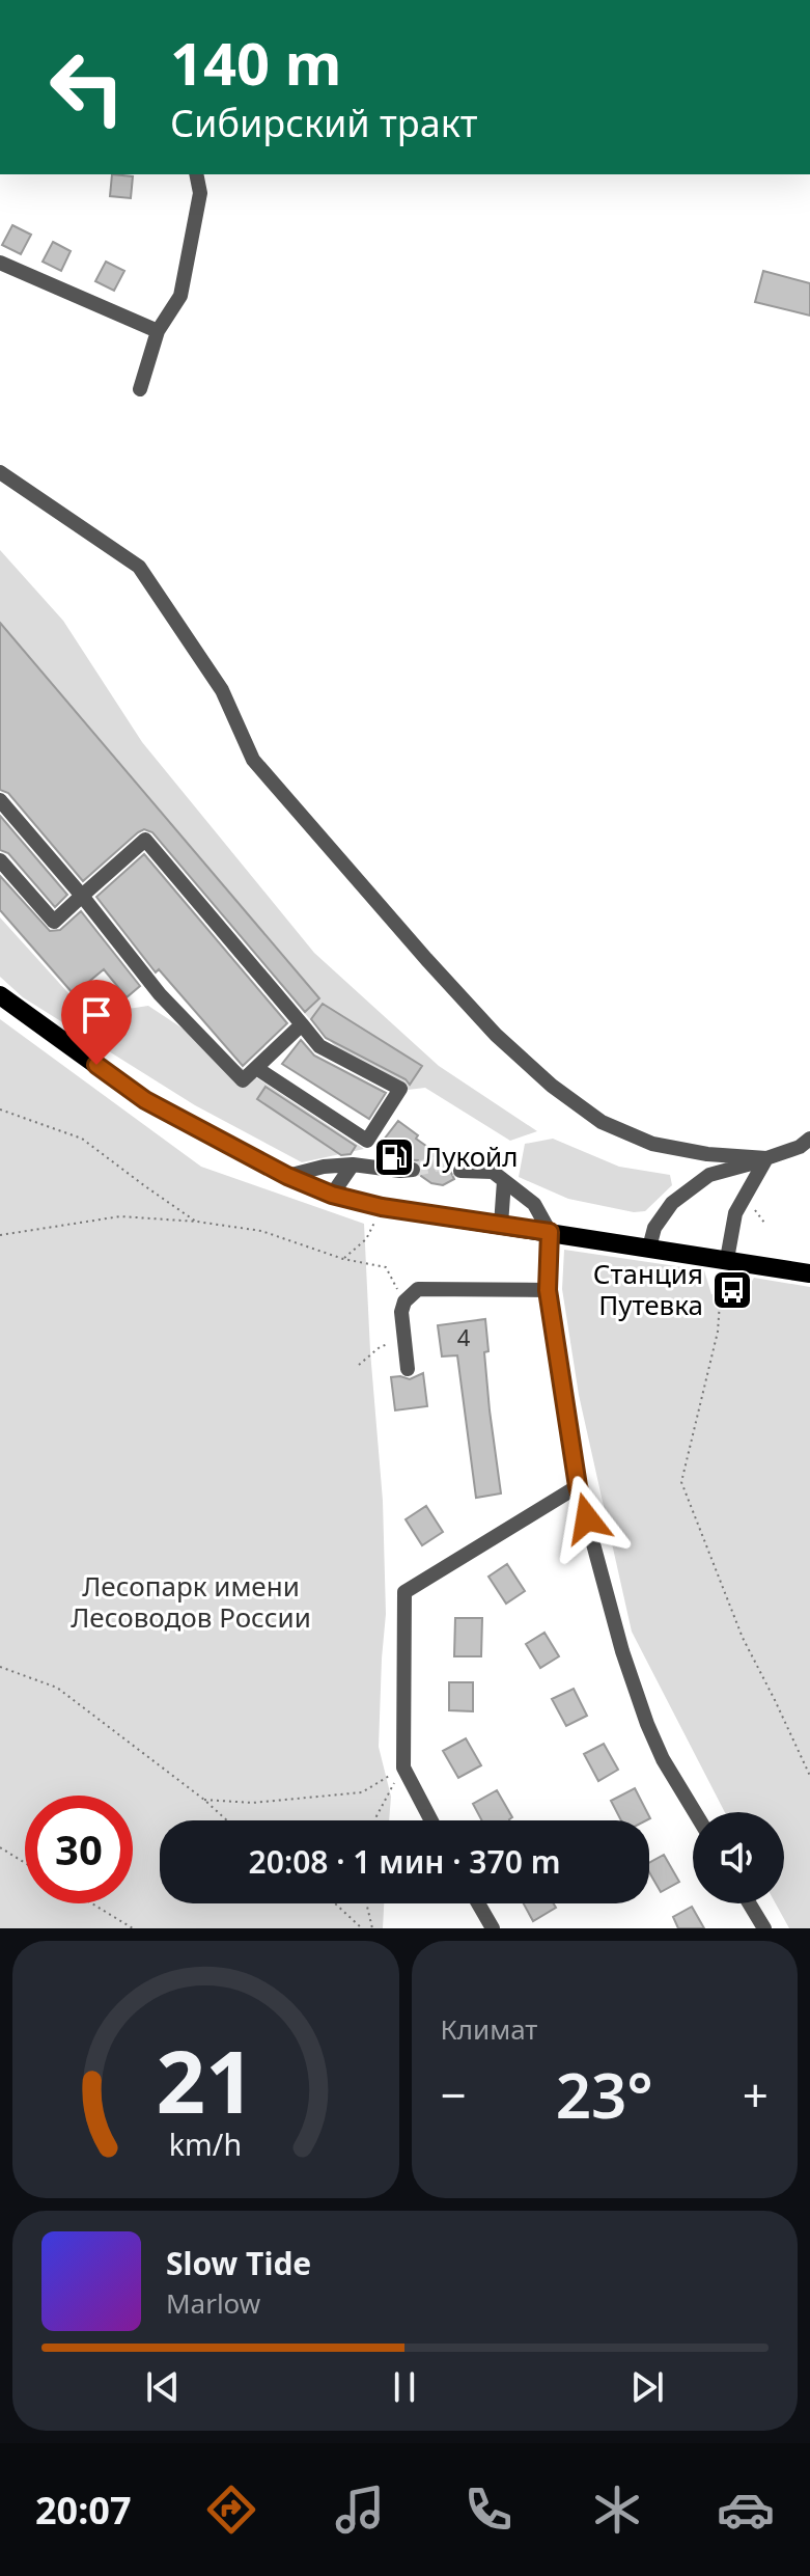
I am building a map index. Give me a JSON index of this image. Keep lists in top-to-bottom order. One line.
{"parks":["Лесопарк имени Лесоводов России"],"places":{"fuel station":["Лукойл"],"bus stop":["Станция Путевка"]},"house_numbers":["4"],"page":{"turn":["140 m","Сибирский тракт"],"limit":"30","trip":"20:08 · 1 мин · 370 m","tile":"Климат","heat":["−","23°","+"],"song":["Slow Tide","Marlow"],"tabs":"20:07","gauge":["21","km/h"]}}
